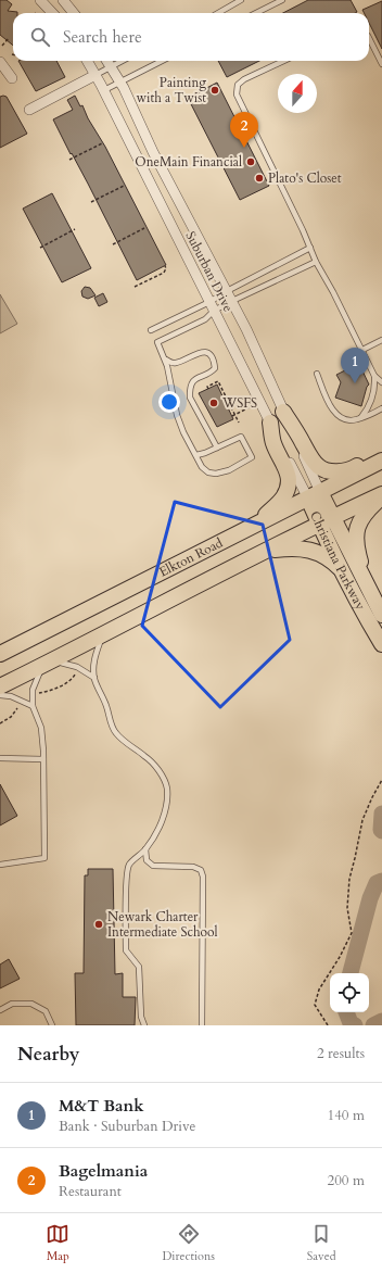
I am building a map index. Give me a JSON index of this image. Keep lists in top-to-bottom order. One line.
{"streets":{"main road":["Elkton Road","Christiana Parkway"],"street":["Suburban Drive"]},"crossings":[["Suburban Drive","Elkton Road"],["Suburban Drive","Christiana Parkway"],["Elkton Road","Christiana Parkway"]],"places":["Painting with a Twist","OneMain Financial","Plato's Closet","WSFS","Newark Charter Intermediate School"],"north":"top","page":{"search":"Search here","pins":["2","1"],"heading":["Nearby","2 results"],"list":[{"mark":"1","name":"M&T Bank","note":"Bank · Suburban Drive","value":"140 m"},{"mark":"2","name":"Bagelmania","note":"Restaurant","value":"200 m"}],"nav":["Map","Directions","Saved"]}}
